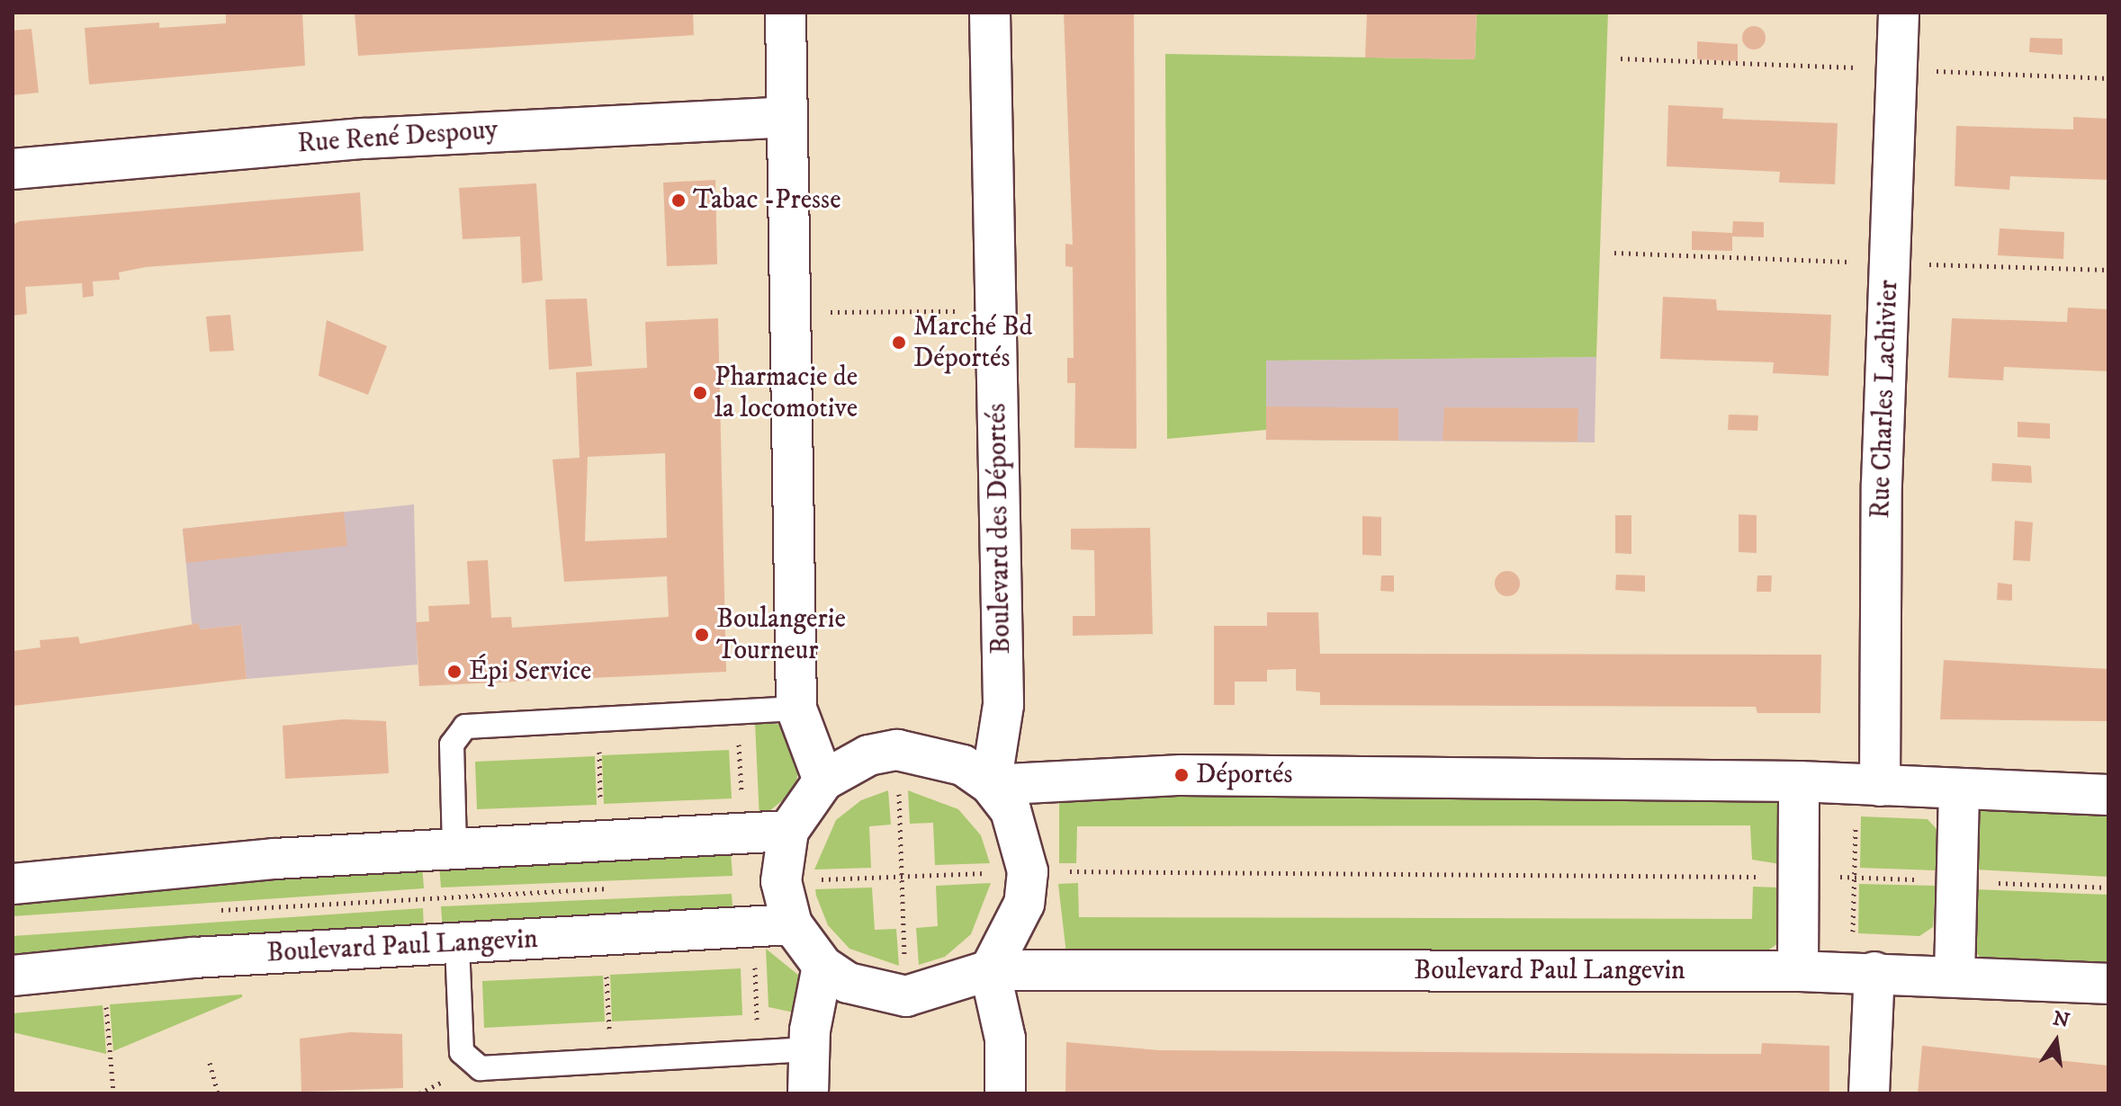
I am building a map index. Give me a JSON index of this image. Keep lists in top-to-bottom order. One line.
{"streets":{"street":["Rue René Despouy","Rue Charles Lachivier","Boulevard des Déportés","Boulevard Paul Langevin"]},"places":["Tabac -Presse","Marché Bd Déportés","Pharmacie de la locomotive","Boulangerie Tourneur","Épi Service","Déportés"],"north":"top"}
